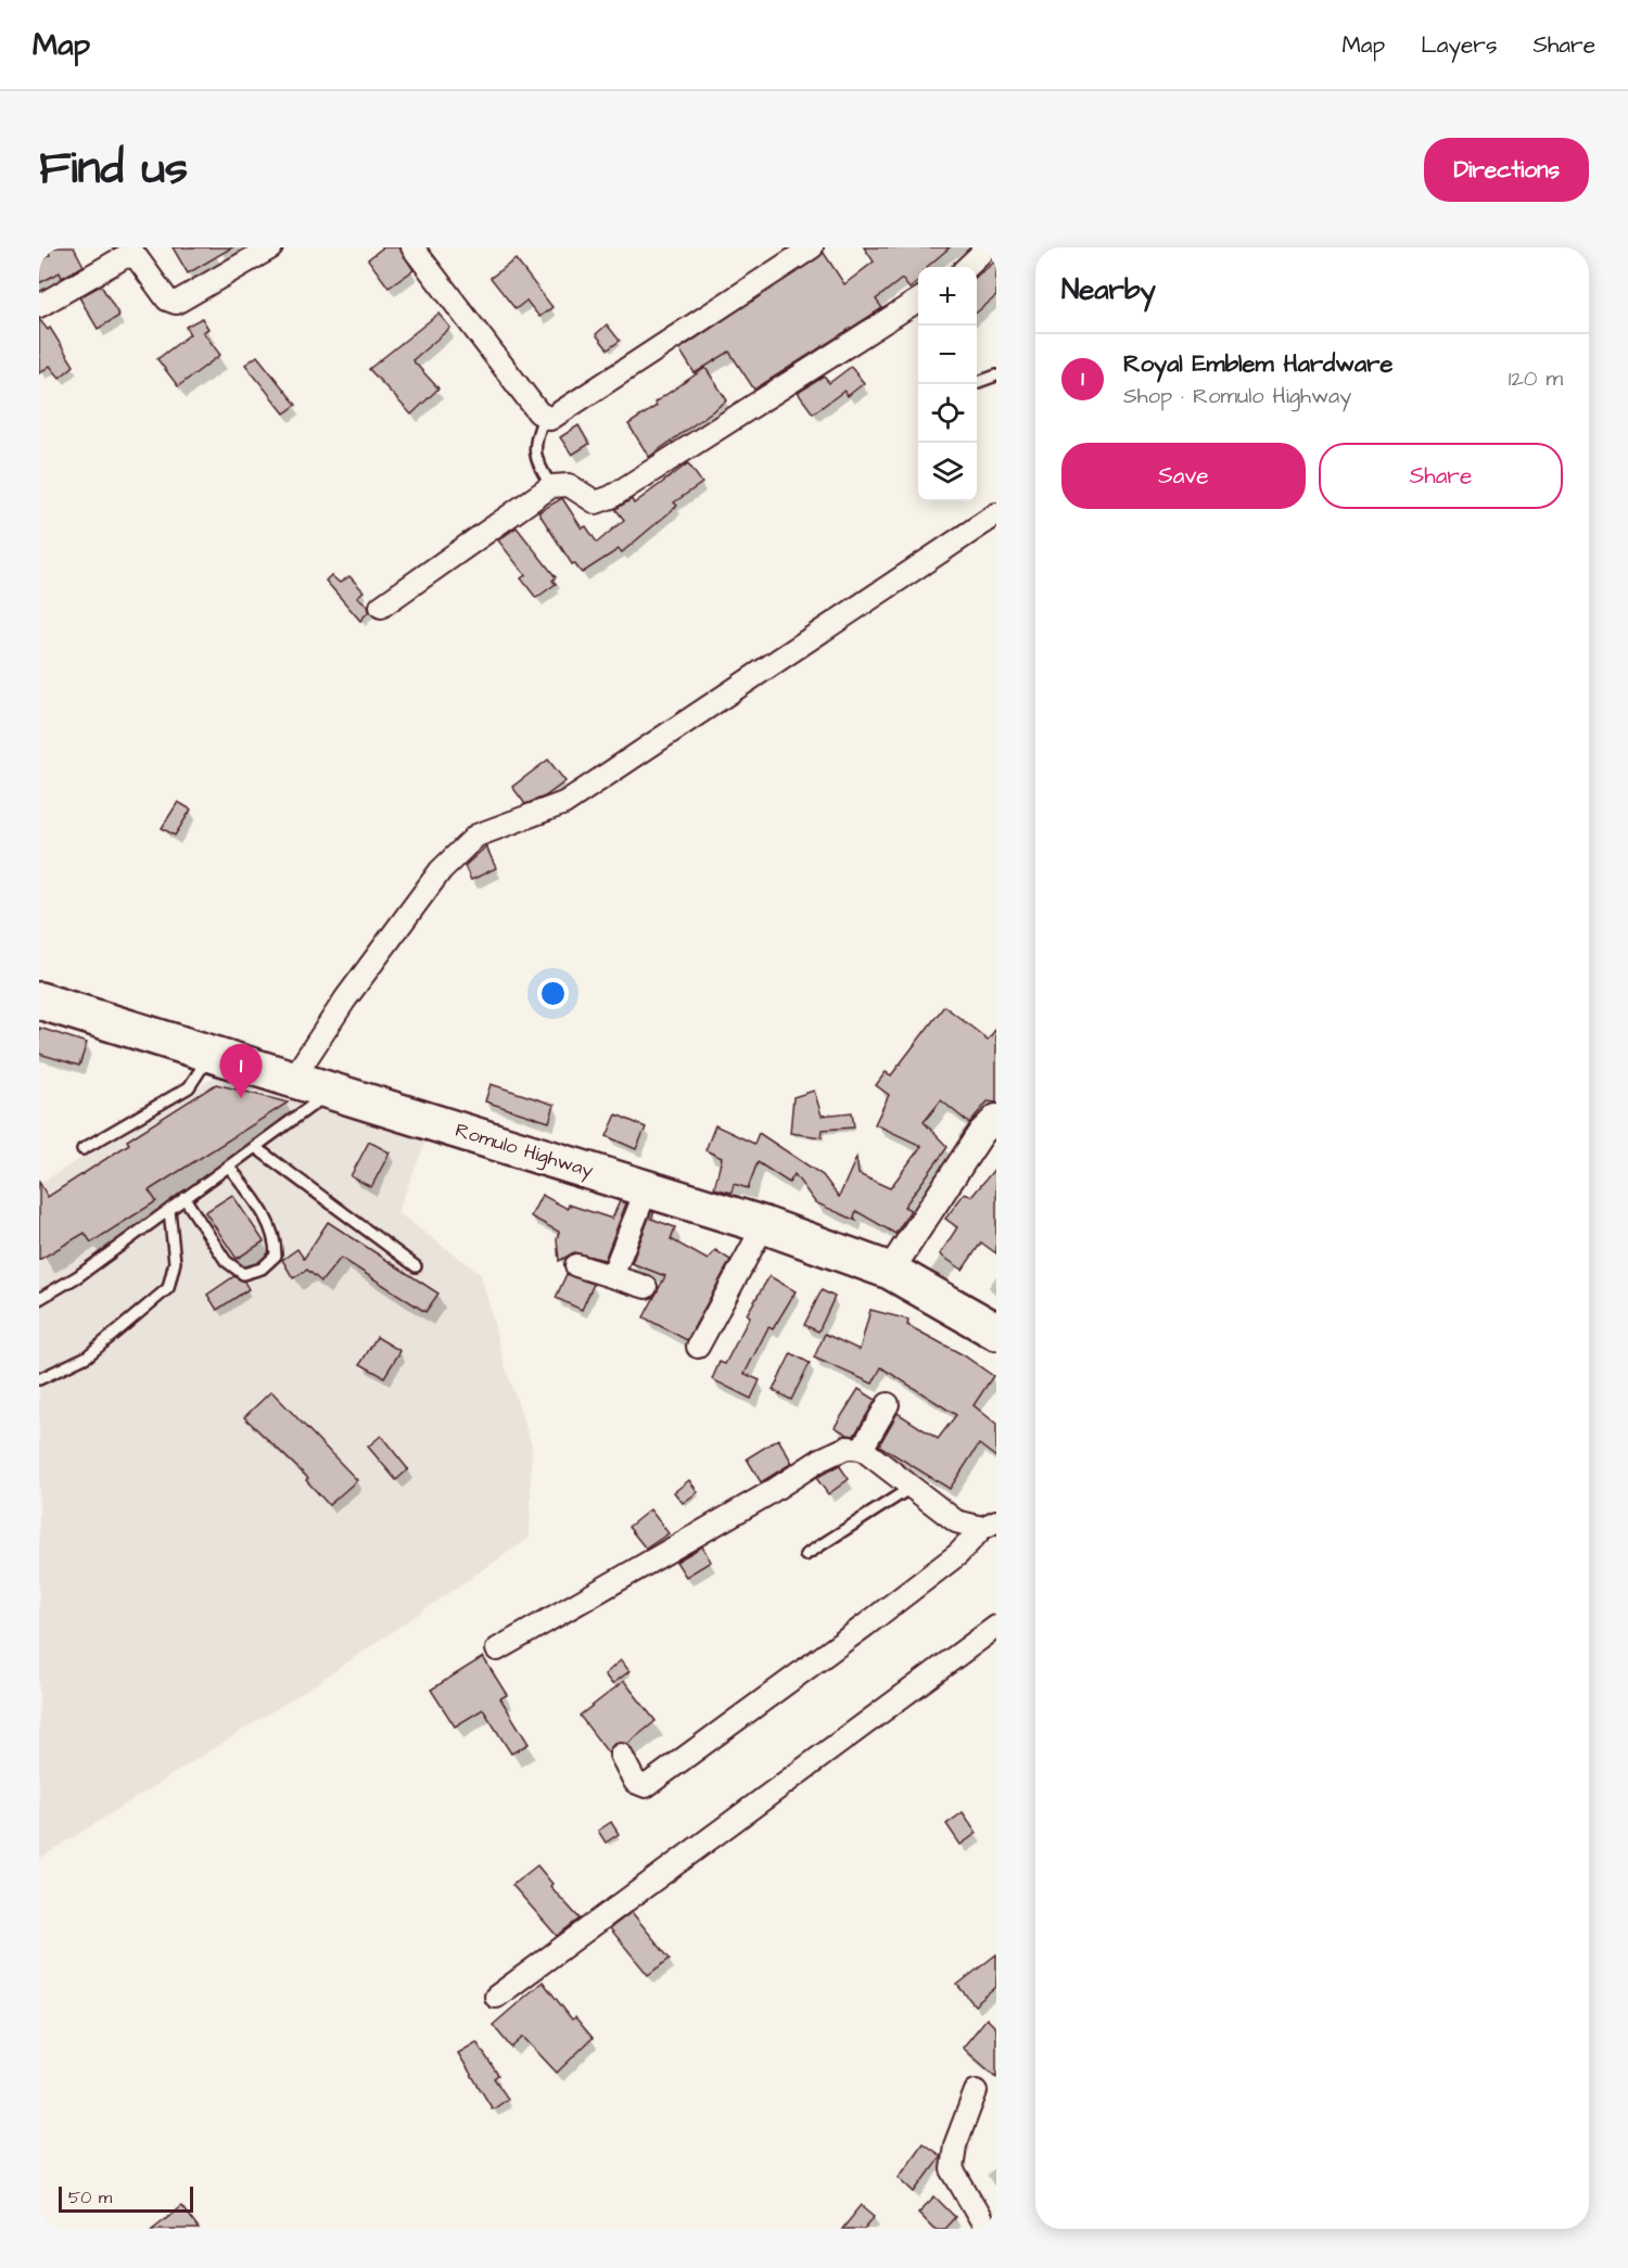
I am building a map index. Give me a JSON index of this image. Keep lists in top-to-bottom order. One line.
{"streets":{"highway":["Romulo Highway"]},"scale_bar":"50 m","page":{"header":"Map","nav":["Map","Layers","Share"],"title":"Find us","buttons":["Directions",["Save","Share"]],"heading":"Nearby","map_buttons":["+","−"],"list":[{"mark":"1","name":"Royal Emblem Hardware","note":"Shop · Romulo Highway","value":"120 m"}],"pins":"1","scale":"50 m"}}
